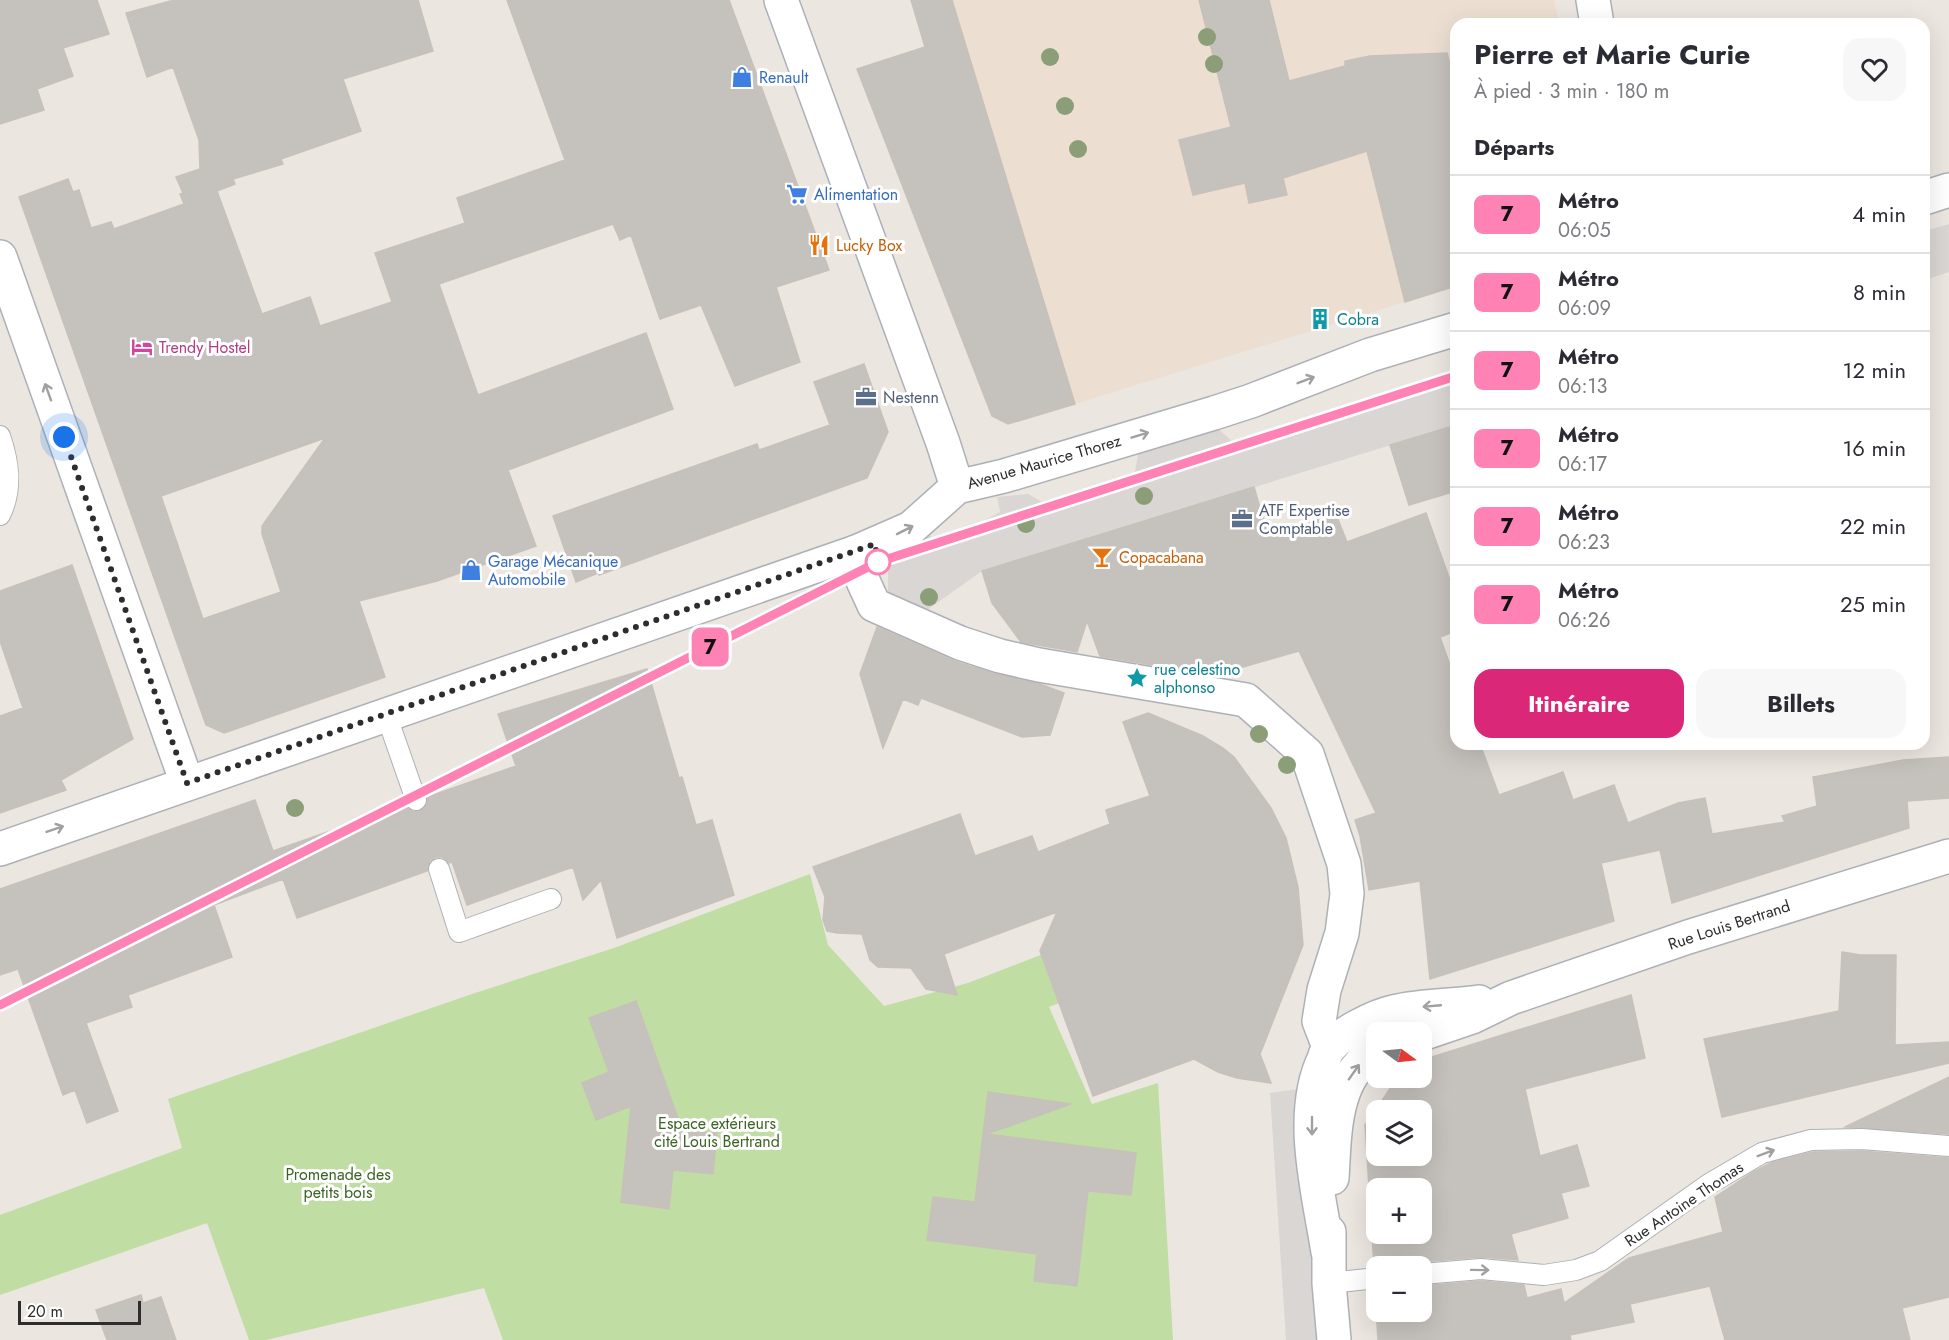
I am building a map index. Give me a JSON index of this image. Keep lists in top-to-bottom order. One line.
{"streets":{"main road":["Avenue Maurice Thorez","Rue Louis Bertrand"],"lane":["Rue Antoine Thomas"]},"one_way":["Avenue Maurice Thorez","Rue Antoine Thomas"],"parks":["Espace extérieurs cité Louis Bertrand","Promenade des petits bois"],"places":{"shop":["Renault","Garage Mécanique Automobile"],"supermarket":["Alimentation"],"restaurant":["Lucky Box"],"building":["Cobra"],"hotel":["Trendy Hostel"],"office":["Nestenn","ATF Expertise Comptable"],"bar":["Copacabana"],"place":["rue celestino alphonso"]},"lines":["metro line 7"],"scale_bar":"20 m","north":"right","page":{"on_map":"7","heading":[["Pierre et Marie Curie","À pied · 3 min · 180 m"],"Départs"],"list":[{"mark":"7","name":"Métro","note":"06:05","value":"4 min"},{"mark":"7","name":"Métro","note":"06:09","value":"8 min"},{"mark":"7","name":"Métro","note":"06:13","value":"12 min"},{"mark":"7","name":"Métro","note":"06:17","value":"16 min"},{"mark":"7","name":"Métro","note":"06:23","value":"22 min"},{"mark":"7","name":"Métro","note":"06:26","value":"25 min"}],"buttons":["Itinéraire","Billets"],"map_buttons":["+","−"],"scale":"20 m"}}
